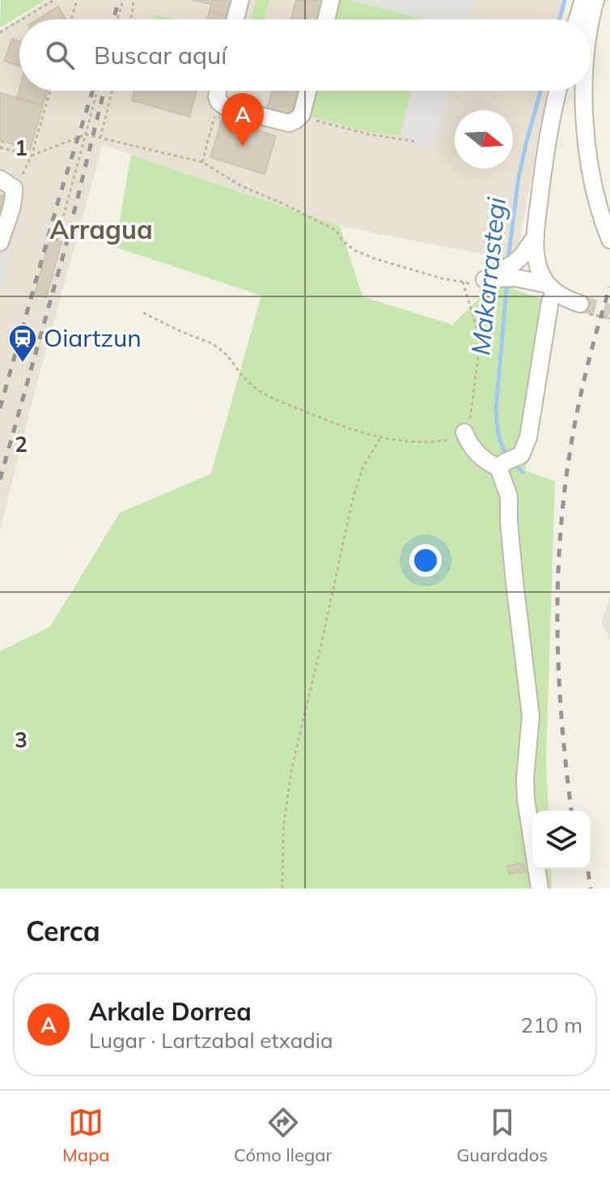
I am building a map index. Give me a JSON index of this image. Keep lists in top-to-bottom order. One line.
{"districts":["Arragua"],"water":["Makarrastegi"],"places":{"station":["Oiartzun"]},"north":"right","page":{"search":"Buscar aquí","pins":"A","heading":"Cerca","list":[{"mark":"A","name":"Arkale Dorrea","note":"Lugar · Lartzabal etxadia","value":"210 m"}],"nav":["Mapa","Cómo llegar","Guardados"]},"grid":{"rows":["1","2","3"]}}
